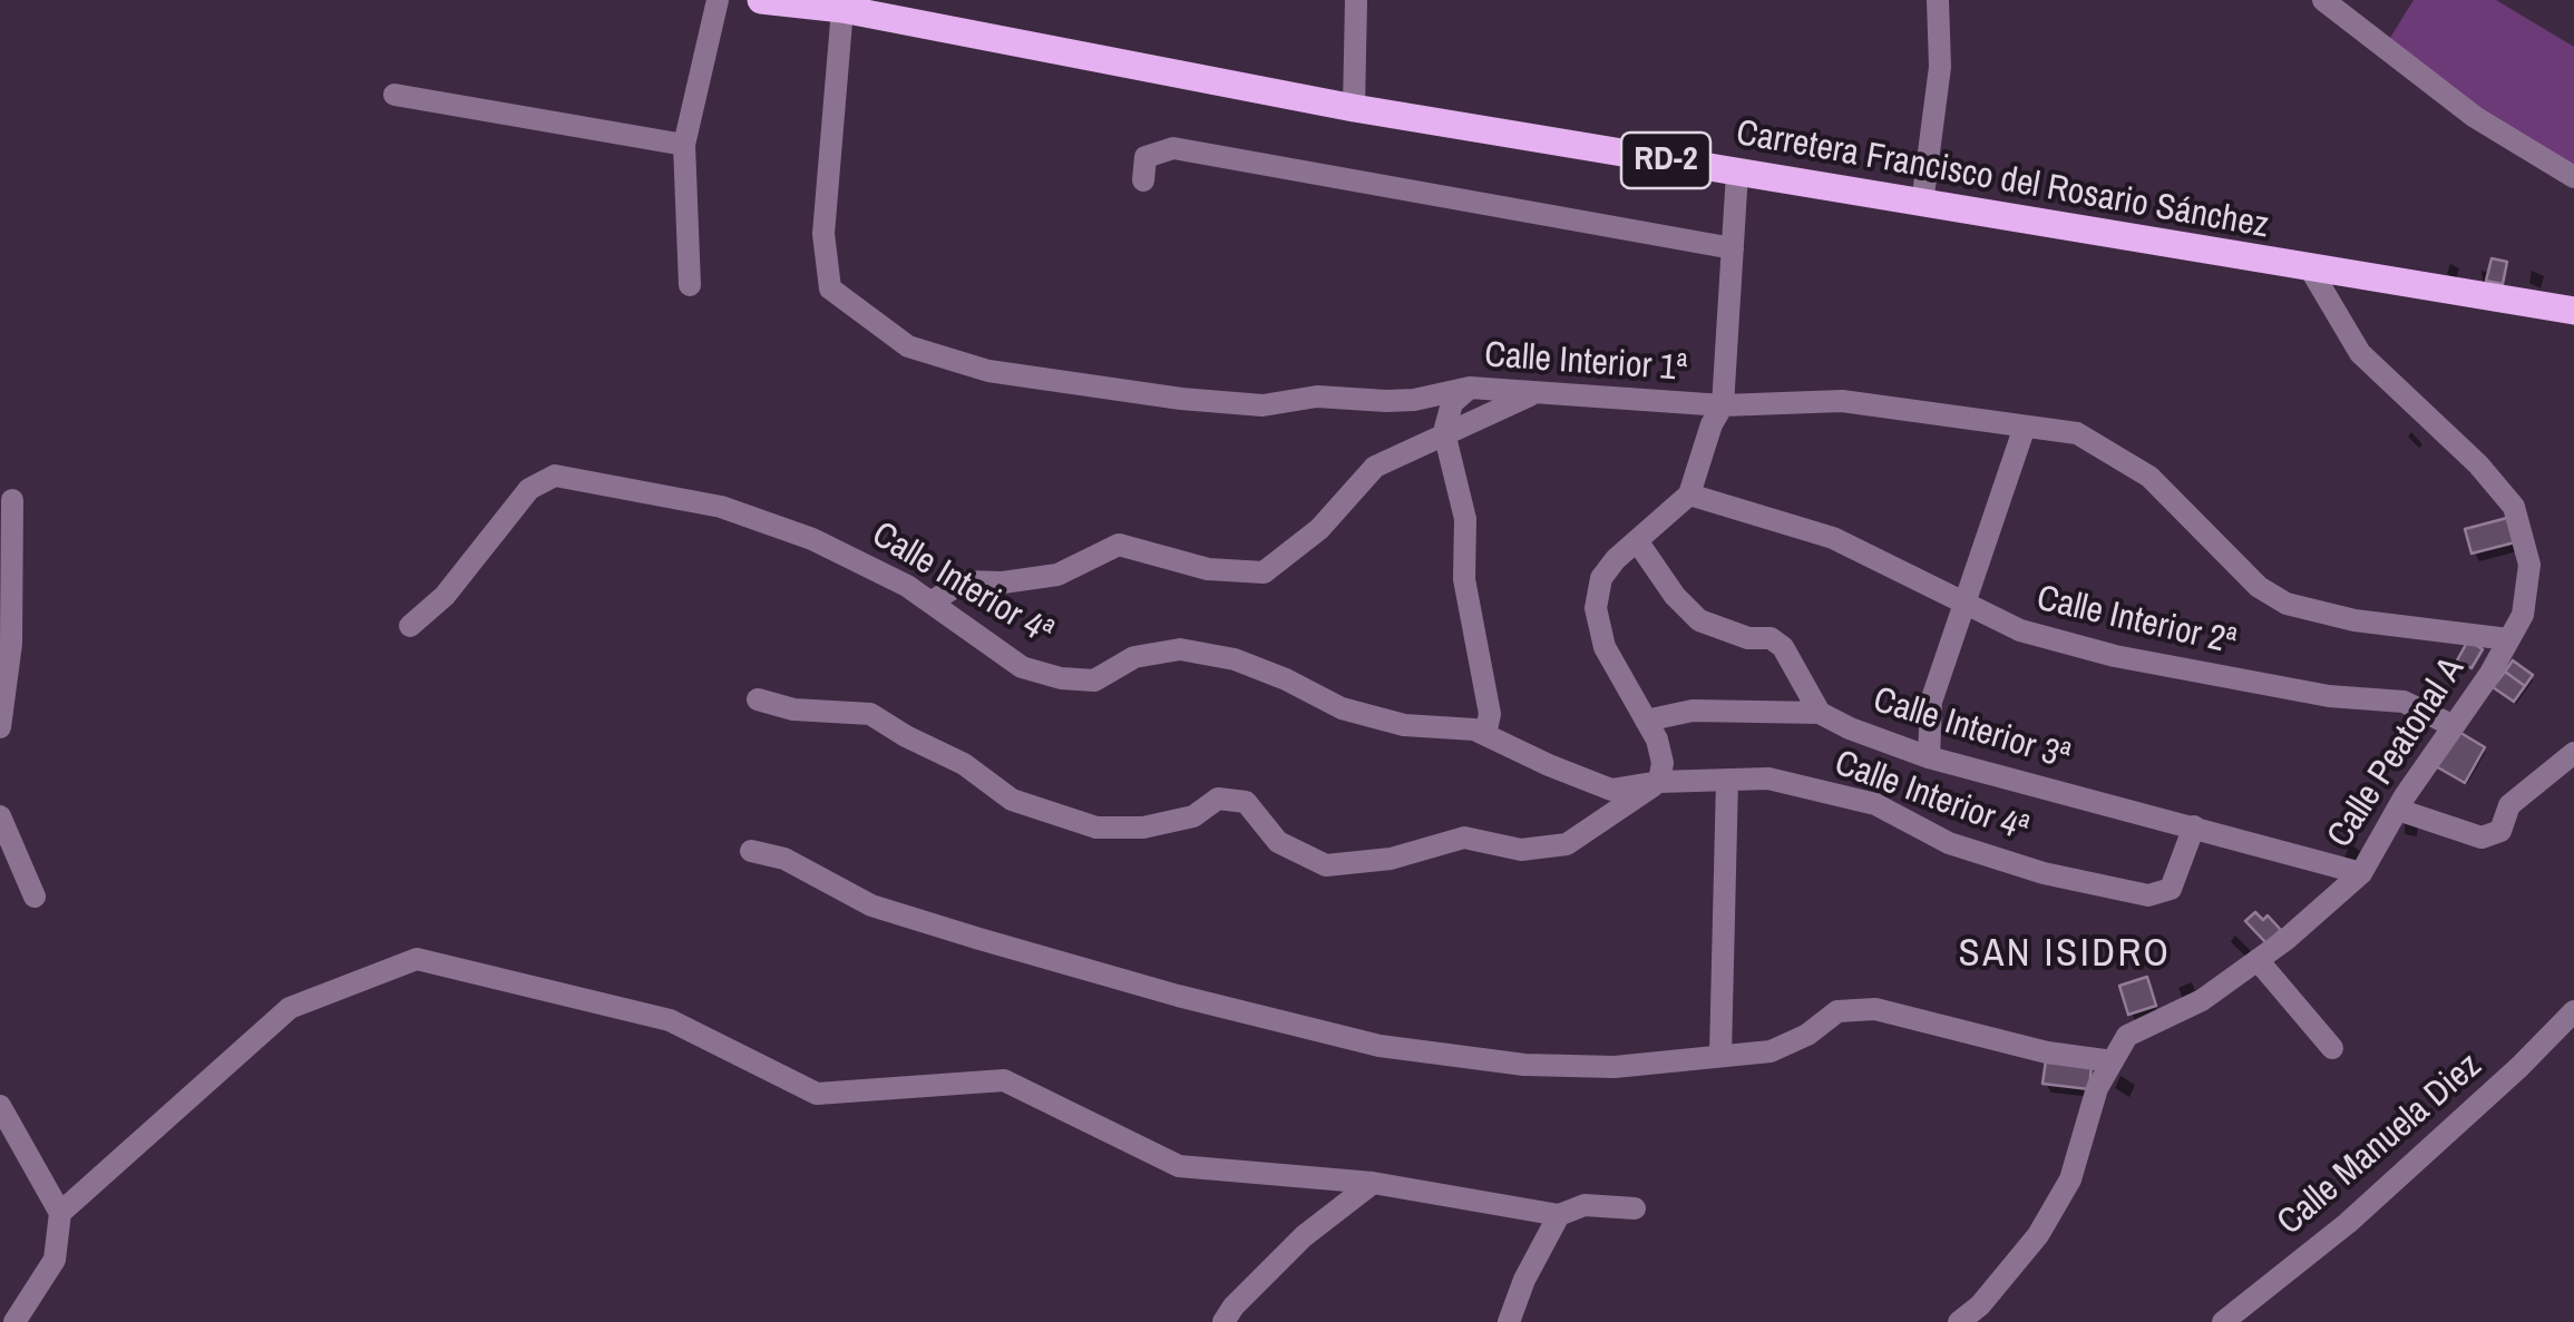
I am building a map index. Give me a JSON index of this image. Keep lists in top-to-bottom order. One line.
{"streets":{"main road":["RD-2","Carretera Francisco del Rosario Sánchez"],"street":["Calle Interior 1ª","Calle Interior 4ª","Calle Interior 2ª","Calle Interior 3ª","Calle Peatonal A","Calle Manuela Diez"]},"crossings":[["Carretera Francisco del Rosario Sánchez","Calle Interior 1ª"],["Carretera Francisco del Rosario Sánchez","Calle Peatonal A"],["Calle Interior 1ª","Calle Peatonal A"],["Calle Interior 4ª","Calle Interior 3ª"],["Calle Interior 2ª","Calle Peatonal A"],["Calle Interior 3ª","Calle Peatonal A"]],"districts":["SAN ISIDRO"]}
